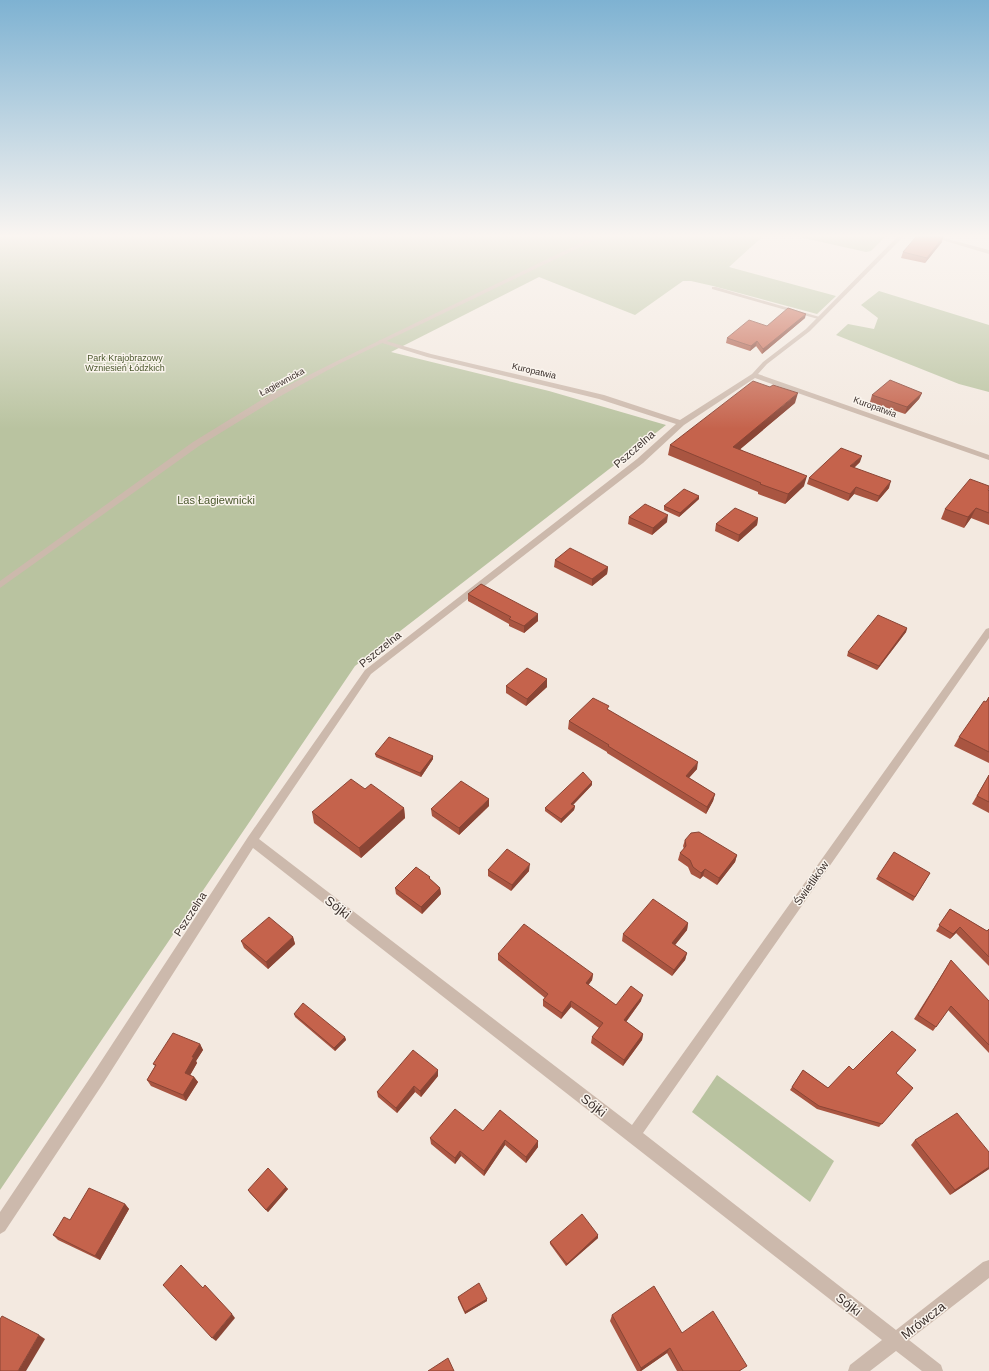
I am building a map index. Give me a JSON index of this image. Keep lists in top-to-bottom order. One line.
{"streets":{"street":["Kuropatwia","Łagiewnicka","Pszczelna","Świetlików","Sójki","Mrówcza"]},"crossings":[["Kuropatwia","Łagiewnicka"],["Kuropatwia","Pszczelna"],["Pszczelna","Sójki"],["Świetlików","Sójki"],["Sójki","Mrówcza"]],"parks":["Park Krajobrazowy Wzniesień Łódzkich","Las Łagiewnicki"]}
